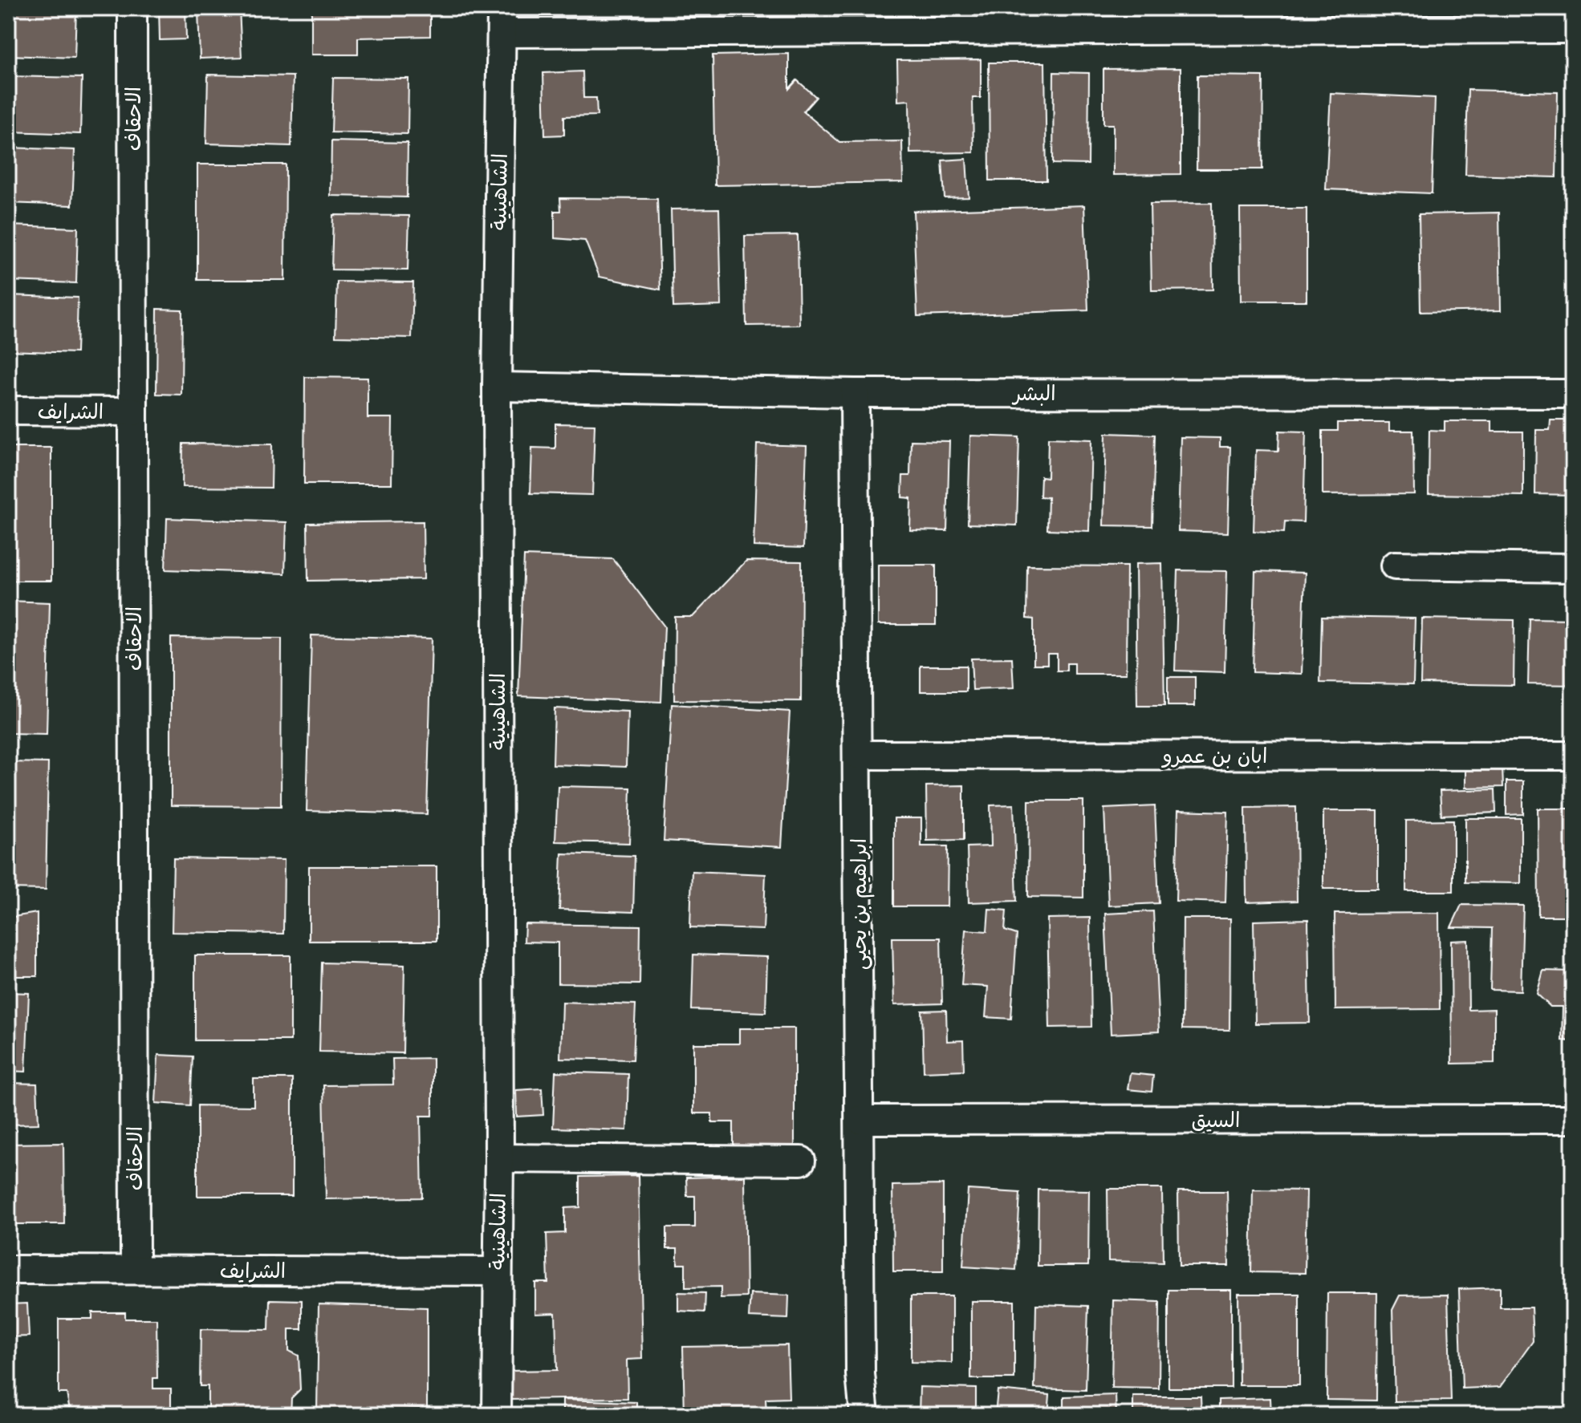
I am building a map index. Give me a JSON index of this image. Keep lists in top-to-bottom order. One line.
{"streets":{"street":["الاحقاف","الشاهينية","البشر","الشرايف","ابان بن عمرو","ابراهيم بن يحيى","السيق"]},"crossings":[["الاحقاف","الشرايف"],["الشاهينية","البشر"],["الشاهينية","الشرايف"],["البشر","ابراهيم بن يحيى"],["ابان بن عمرو","ابراهيم بن يحيى"],["ابراهيم بن يحيى","السيق"]]}
